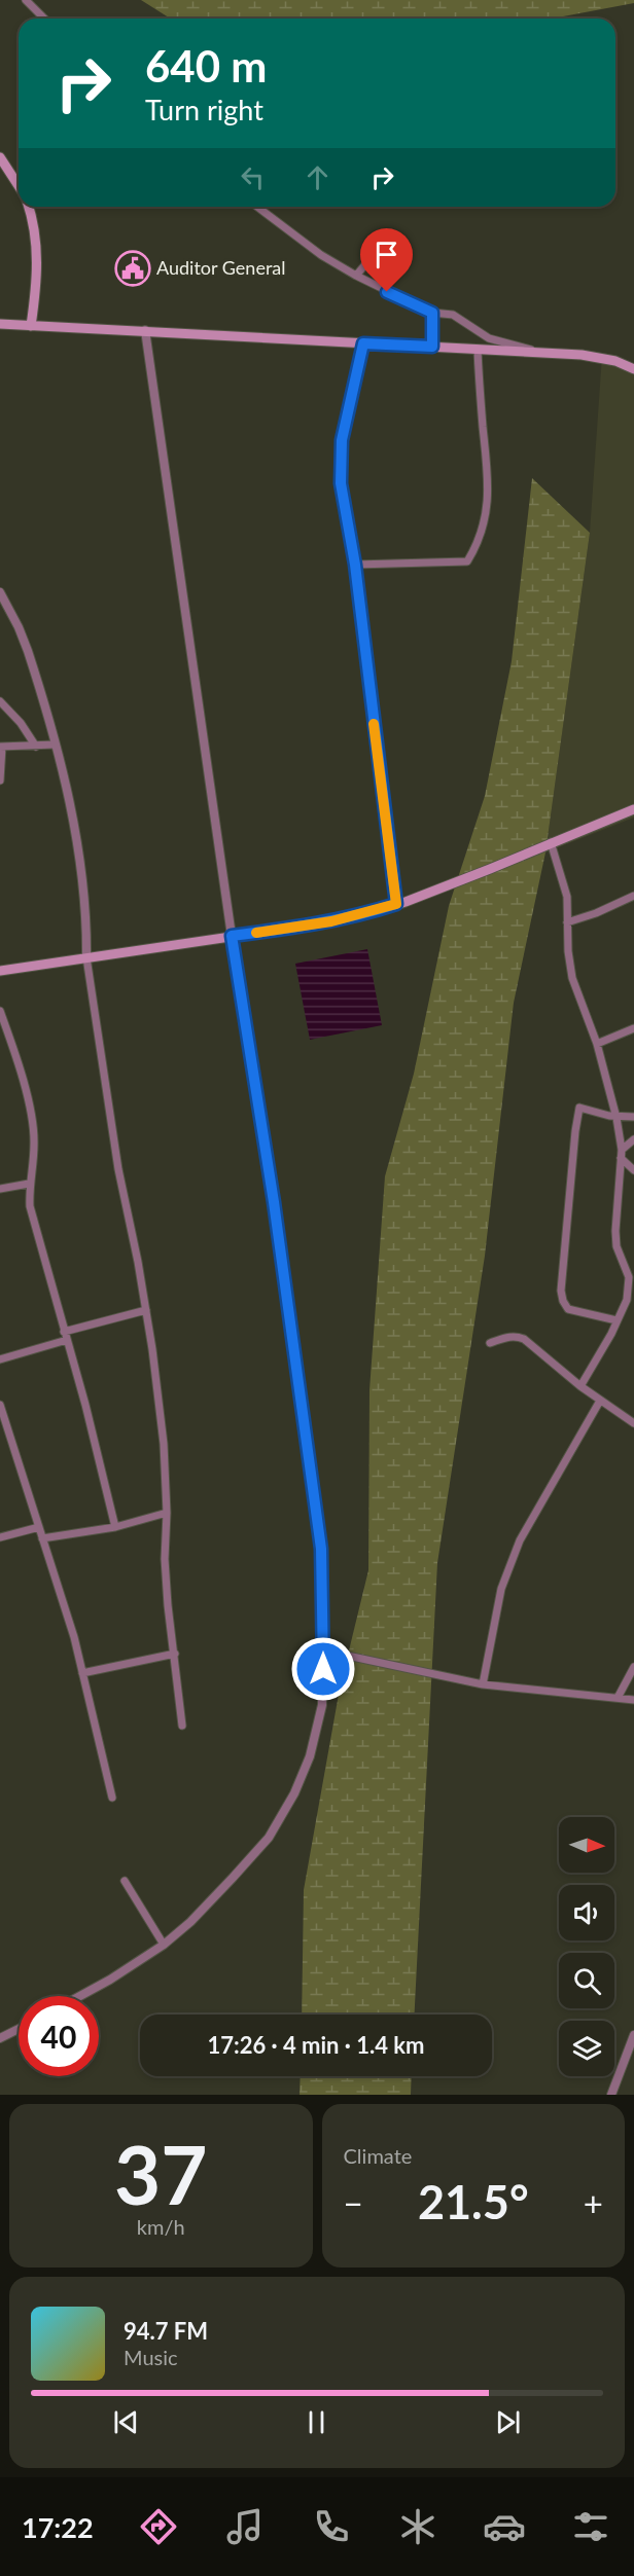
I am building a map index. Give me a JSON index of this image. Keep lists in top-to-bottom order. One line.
{"places":{"public building":["Auditor General"]},"north":"right","page":{"turn":["640 m","Turn right"],"limit":"40","trip":"17:26 · 4 min · 1.4 km","tile":[["37","km/h"],"Climate"],"heat":["−","21.5°","+"],"song":["94.7 FM","Music"],"tabs":"17:22"}}
